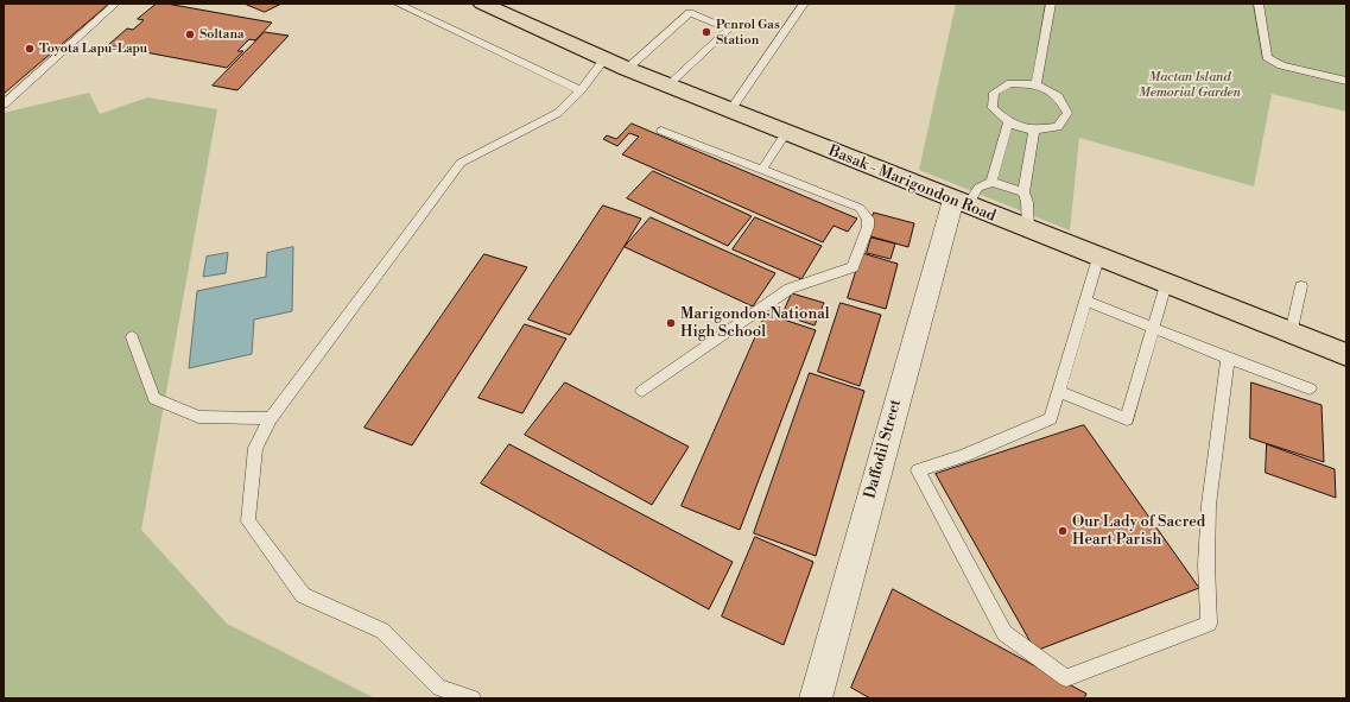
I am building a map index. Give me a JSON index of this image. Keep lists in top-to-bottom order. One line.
{"streets":{"main road":["Basak - Marigondon Road"],"street":["Daffodil Street"]},"crossings":[["Basak - Marigondon Road","Daffodil Street"]],"parks":["Mactan Island Memorial Garden"],"places":["Penrol Gas Station","Soltana","Toyota Lapu-Lapu","Marigondon National High School","Our Lady of Sacred Heart Parish"]}
